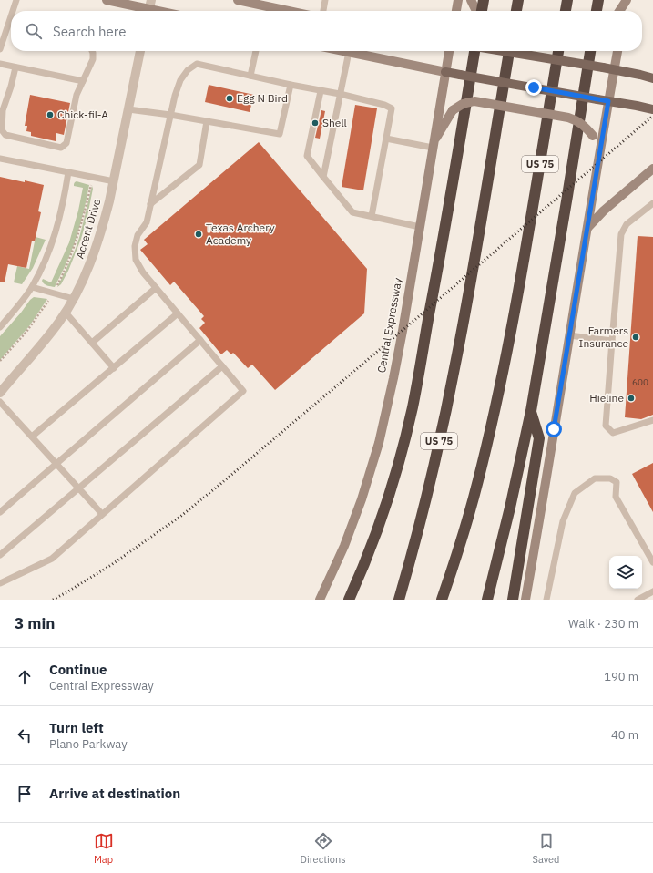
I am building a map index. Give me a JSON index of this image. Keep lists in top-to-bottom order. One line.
{"streets":{"highway":["US 75"],"main road":["Central Expressway"],"street":["Accent Drive"]},"places":["Egg N Bird","Chick-fil-A","Shell","Texas Archery Academy","Farmers Insurance","Hieline"],"house_numbers":["600"],"page":{"search":"Search here","heading":["3 min","Walk · 230 m"],"list":[["Continue","Central Expressway","190 m"],["Turn left","Plano Parkway","40 m"],"Arrive at destination"],"nav":["Map","Directions","Saved"]}}
